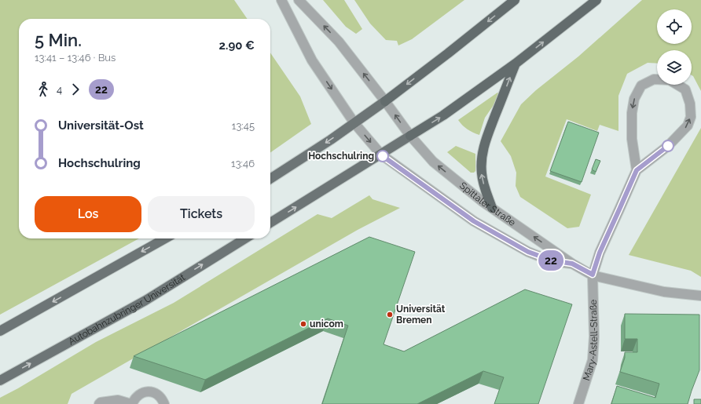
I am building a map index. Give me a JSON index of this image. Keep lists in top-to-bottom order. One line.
{"streets":{"main road":["Autobahnzubringer Universität"],"street":["Spittaler Straße","Mary-Astell-Straße"]},"crossings":[["Spittaler Straße","Mary-Astell-Straße"]],"places":["Hochschulring","Universität Bremen","unicom"],"lines":["bus line 22"],"page":{"on_map":"22","heading":["5 Min.","13:41 – 13:46 · Bus","2.90 €"],"legs":["4","22"],"list":[{"name":"Universität-Ost","value":"13:45"},{"name":"Hochschulring","value":"13:46"}],"buttons":["Los","Tickets"]}}
